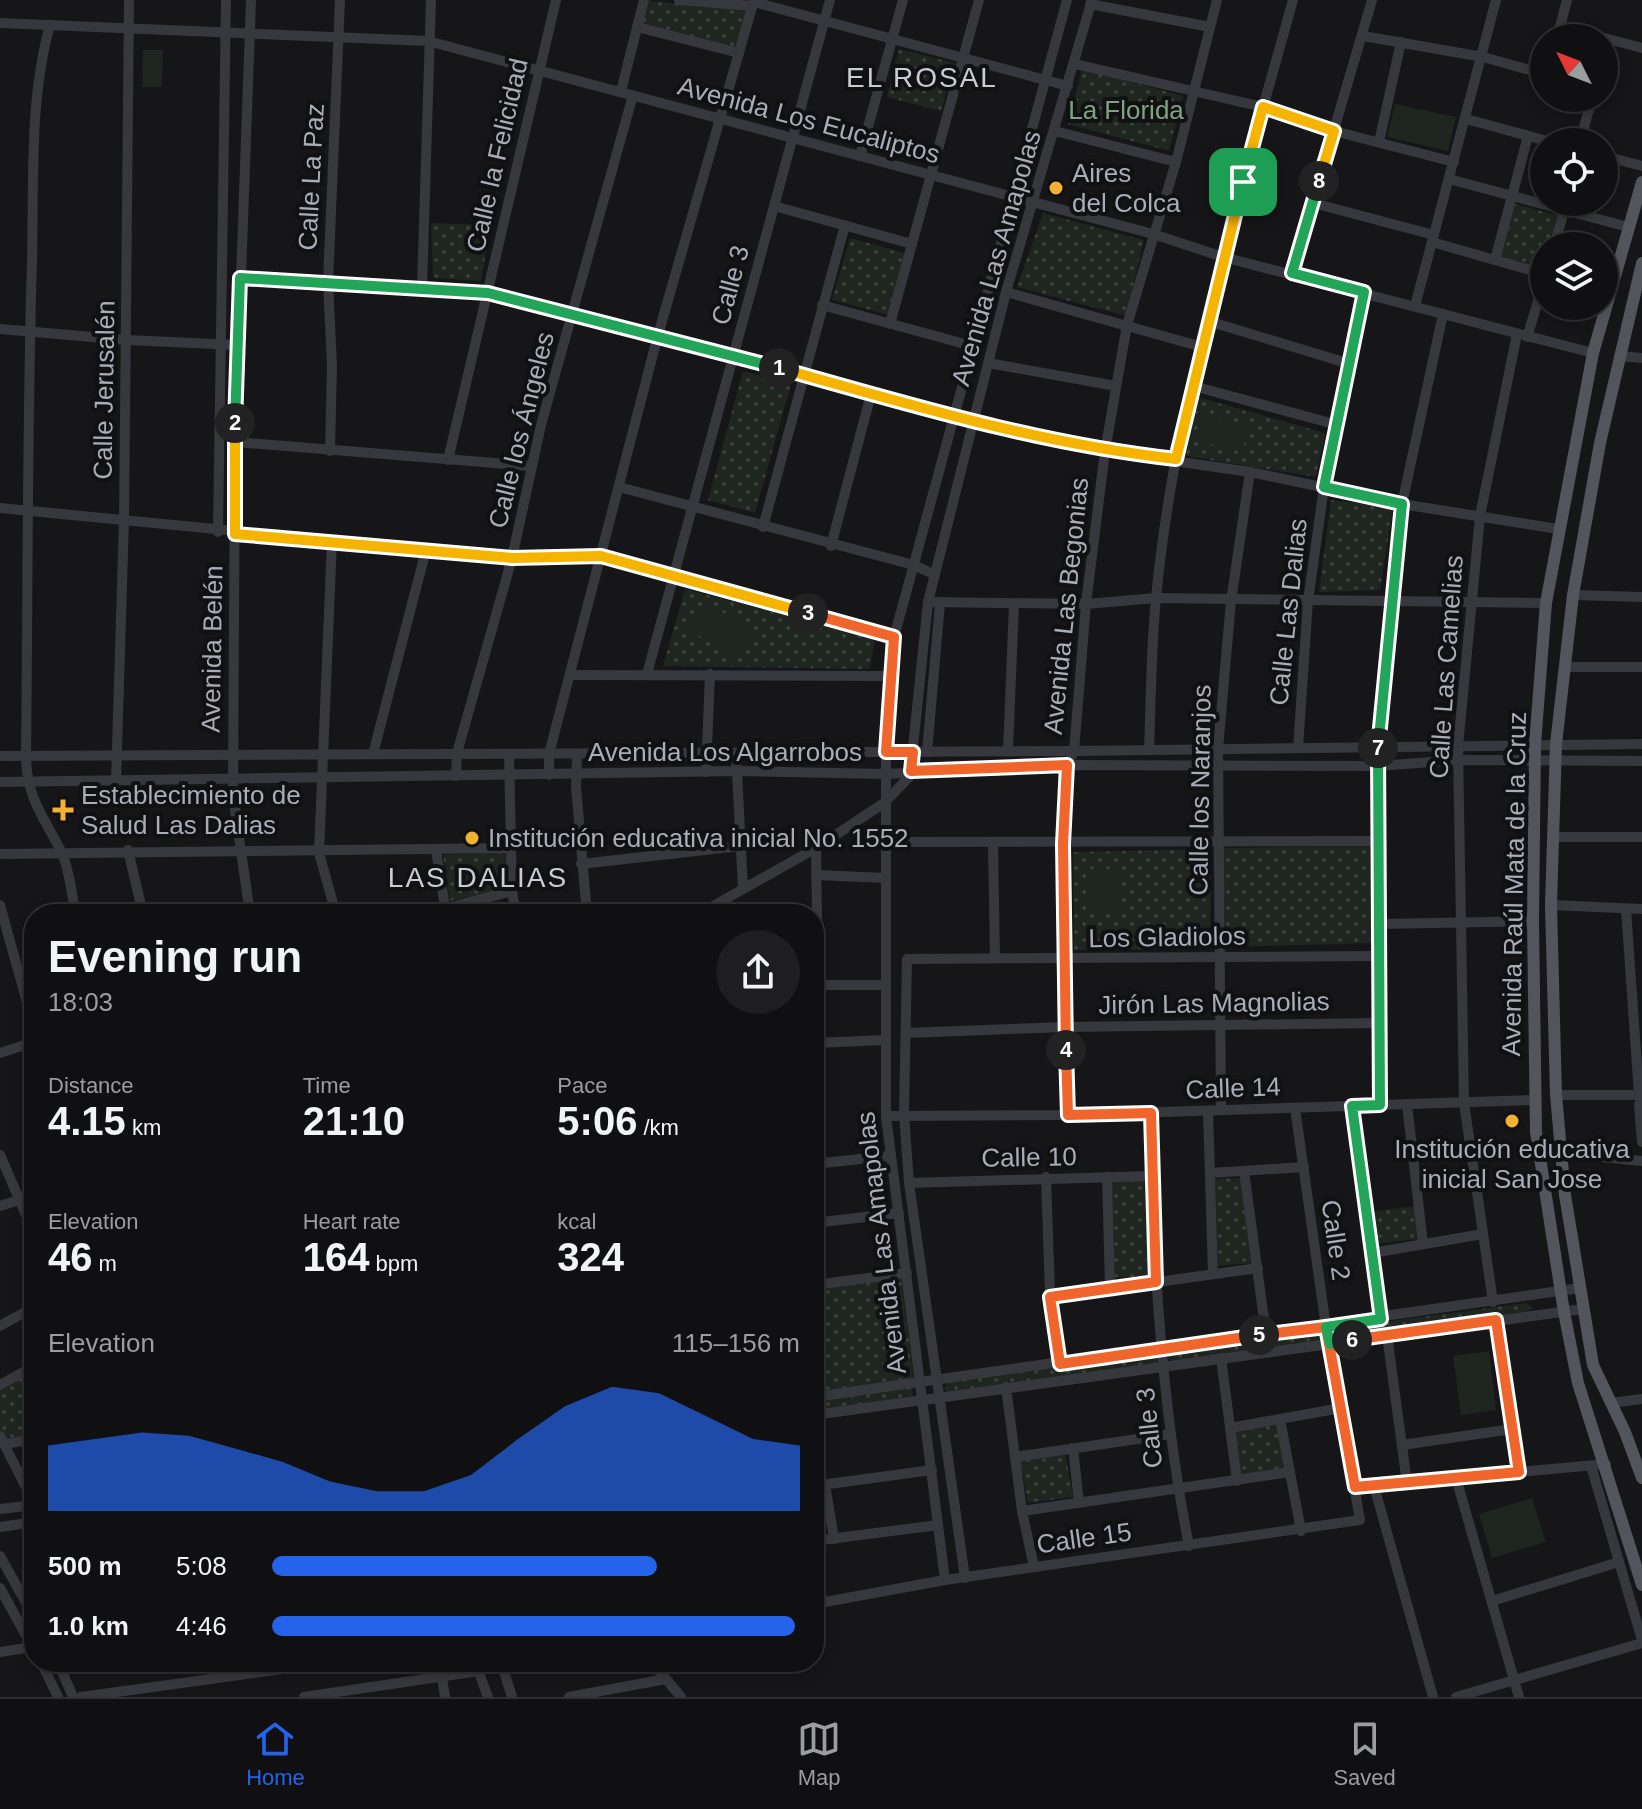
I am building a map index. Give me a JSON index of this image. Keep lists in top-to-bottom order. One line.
{"streets":{"main road":["Avenida Raúl Mata de la Cruz"],"street":["Avenida Los Eucaliptos","Calle la Felicidad","Calle La Paz","Avenida Las Amapolas","Calle 3","Calle Jerusalén","Calle los Ángeles","Avenida Las Begonias","Calle Las Dalias","Avenida Belén","Calle Las Camelias","Avenida Los Algarrobos","Calle los Naranjos","Los Gladiolos","Jirón Las Magnolias","Calle 14","Calle 10","Calle 2","Calle 15"]},"crossings":[["Avenida Los Eucaliptos","Calle la Felicidad"],["Avenida Los Eucaliptos","Calle La Paz"],["Avenida Los Eucaliptos","Avenida Las Amapolas"],["Avenida Los Eucaliptos","Calle 3"],["Avenida Los Eucaliptos","Calle Jerusalén"],["Avenida Los Eucaliptos","Calle los Ángeles"],["Avenida Los Eucaliptos","Avenida Las Begonias"],["Avenida Los Eucaliptos","Calle Las Dalias"],["Avenida Los Eucaliptos","Avenida Belén"],["Avenida Los Eucaliptos","Calle Las Camelias"],["Avenida Los Eucaliptos","Avenida Raúl Mata de la Cruz"],["Avenida Las Amapolas","Avenida Los Algarrobos"],["Avenida Las Amapolas","Los Gladiolos"],["Avenida Las Amapolas","Jirón Las Magnolias"],["Avenida Las Amapolas","Calle 14"],["Avenida Las Amapolas","Calle 10"],["Avenida Las Amapolas","Calle 15"],["Calle 3","Calle 14"],["Calle 3","Calle 10"],["Calle 3","Calle 15"],["Calle Jerusalén","Avenida Los Algarrobos"],["Calle los Ángeles","Avenida Los Algarrobos"],["Avenida Las Begonias","Avenida Los Algarrobos"],["Avenida Las Begonias","Los Gladiolos"],["Avenida Las Begonias","Jirón Las Magnolias"],["Avenida Las Begonias","Calle 14"],["Calle Las Dalias","Avenida Los Algarrobos"],["Avenida Belén","Avenida Los Algarrobos"],["Calle Las Camelias","Avenida Los Algarrobos"],["Calle Las Camelias","Calle 14"],["Avenida Los Algarrobos","Calle los Naranjos"],["Avenida Los Algarrobos","Avenida Raúl Mata de la Cruz"],["Calle los Naranjos","Los Gladiolos"],["Calle los Naranjos","Jirón Las Magnolias"],["Calle los Naranjos","Calle 14"],["Avenida Raúl Mata de la Cruz","Calle 14"],["Calle 14","Calle 2"],["Calle 2","Calle 15"]],"districts":["EL ROSAL","LAS DALIAS"],"parks":["La Florida"],"places":{"other":["Aires del Colca","Institución educativa inicial No. 1552","Institución educativa inicial San Jose"],"health":["Establecimiento de Salud Las Dalias"]},"north":"top left","page":{"pins":["8","1","2","3","7","4","5","6"],"heading":["Evening run","18:03"],"stats":[["Distance","4.15 km"],["Time","21:10"],["Pace","5:06 /km"],["Elevation","46 m"],["Heart rate","164 bpm"],["kcal","324"]],"chart":["Elevation","115–156 m"],"list":[{"name":"500 m","note":"5:08"},{"name":"1.0 km","note":"4:46"}],"tabs":["Home","Map","Saved"]}}
